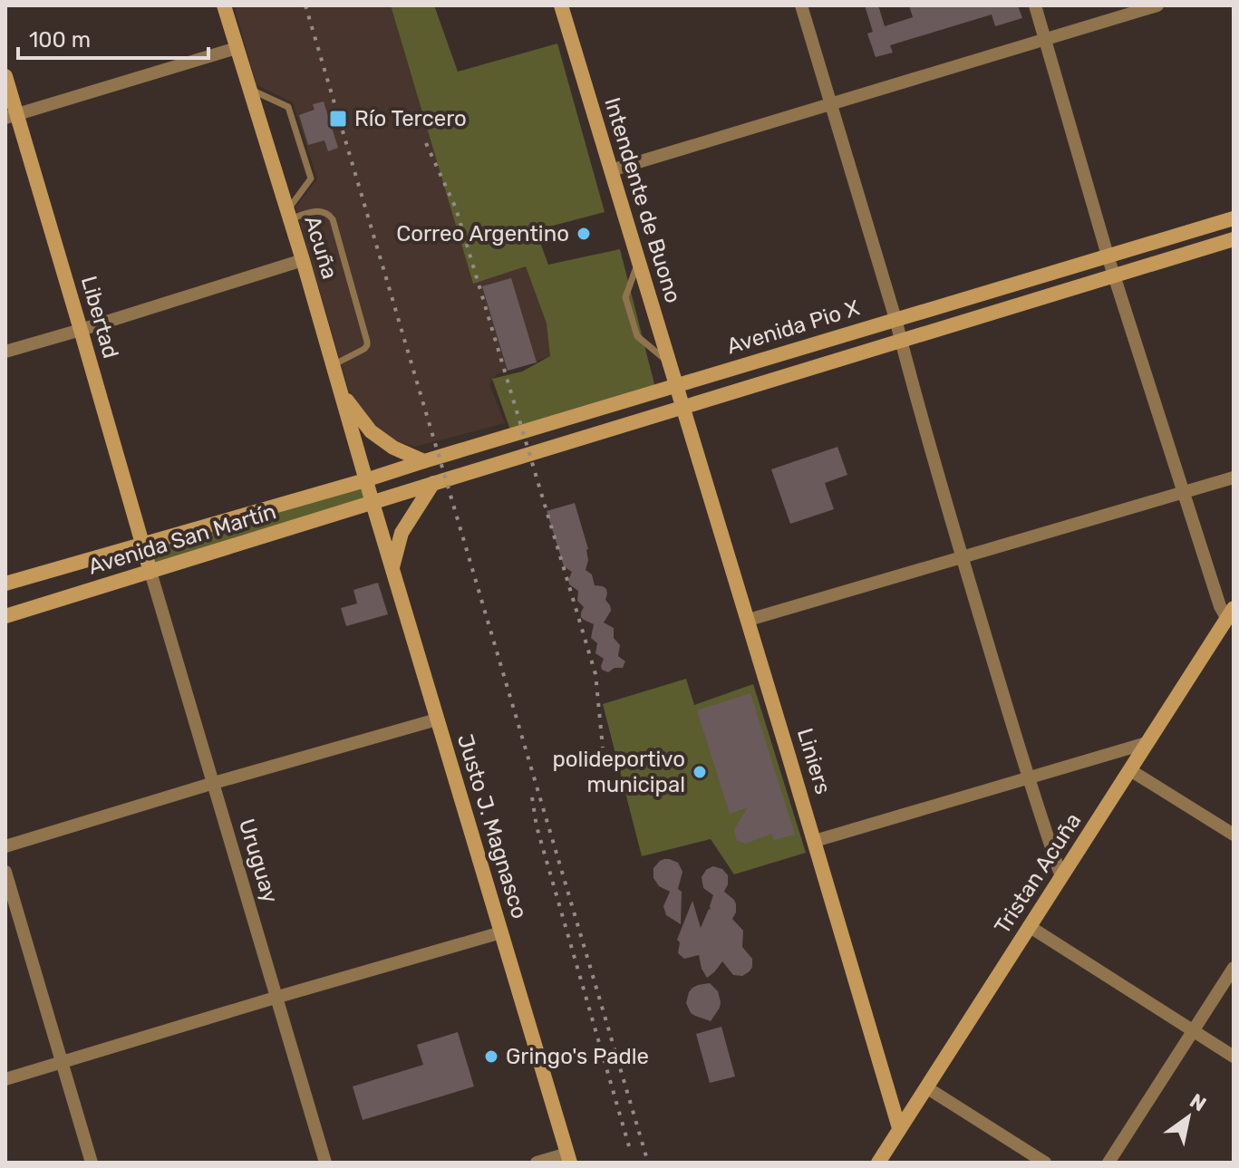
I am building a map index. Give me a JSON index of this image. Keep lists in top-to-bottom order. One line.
{"streets":{"main road":["Intendente de Buono","Acuña","Libertad","Avenida Pio X","Avenida San Martín","Liniers","Justo J. Magnasco","Tristan Acuña"],"street":["Uruguay"]},"crossings":[["Intendente de Buono","Avenida Pio X"],["Intendente de Buono","Liniers"],["Acuña","Avenida Pio X"],["Acuña","Avenida San Martín"],["Acuña","Justo J. Magnasco"],["Libertad","Avenida San Martín"],["Libertad","Uruguay"],["Avenida Pio X","Avenida San Martín"],["Avenida Pio X","Liniers"],["Avenida Pio X","Justo J. Magnasco"],["Avenida San Martín","Justo J. Magnasco"],["Avenida San Martín","Uruguay"],["Liniers","Tristan Acuña"]],"places":{"transit":["Río Tercero"],"other":["Correo Argentino","polideportivo municipal","Gringo's Padle"]},"scale_bar":"100 m","north":"top right"}
